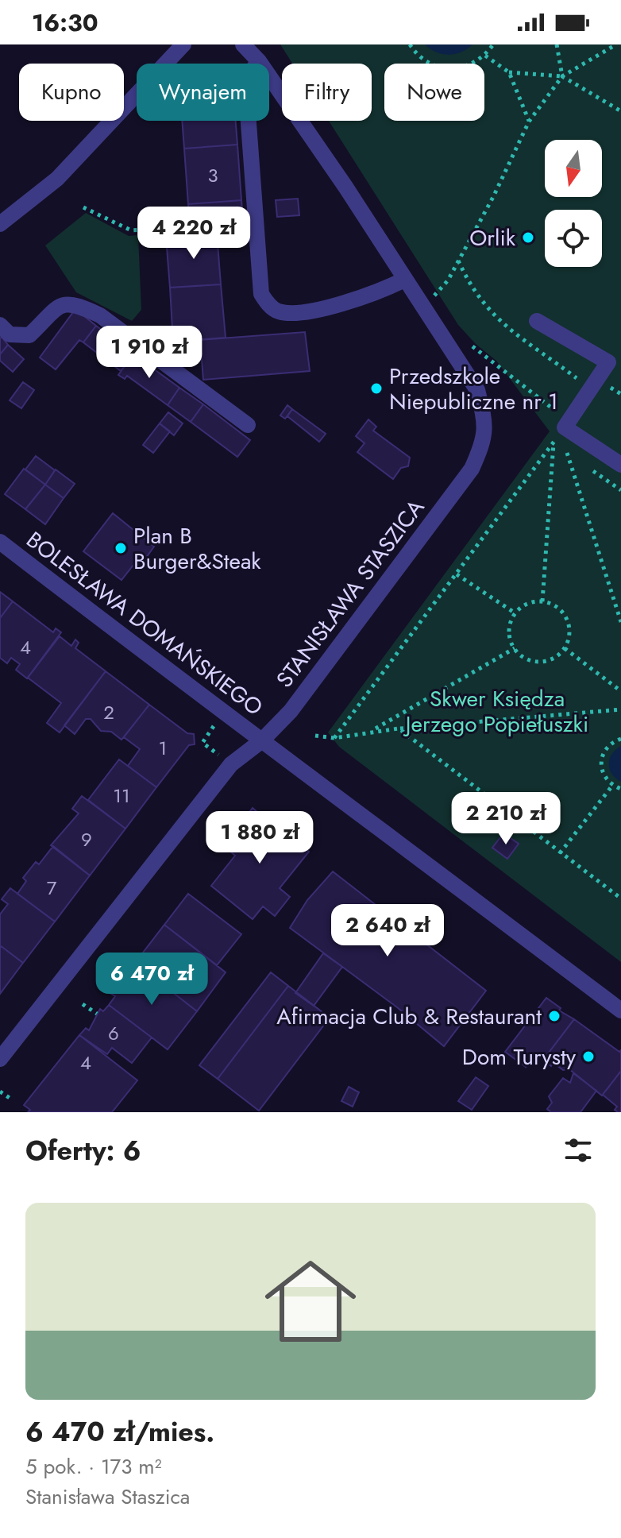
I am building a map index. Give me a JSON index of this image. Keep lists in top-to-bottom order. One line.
{"streets":{"street":["STANISŁAWA STASZICA","BOLESŁAWA DOMAŃSKIEGO"]},"crossings":[["STANISŁAWA STASZICA","BOLESŁAWA DOMAŃSKIEGO"]],"parks":["Skwer Księdza Jerzego Popiełuszki"],"places":["Orlik","Przedszkole Niepubliczne nr 1","Plan B Burger&Steak","Afirmacja Club & Restaurant","Dom Turysty"],"house_numbers":["3","4","2","1","11","9","7","6","4"],"north":"bottom","page":{"status":"16:30","chip":["Kupno","Wynajem","Filtry","Nowe"],"price":["4 220 zł","1 910 zł","2 210 zł","1 880 zł","2 640 zł","6 470 zł"],"heading":"Oferty: 6","list":[{"name":"6 470 zł/mies.","note":"5 pok. · 173 m² · Stanisława Staszica"}]}}
